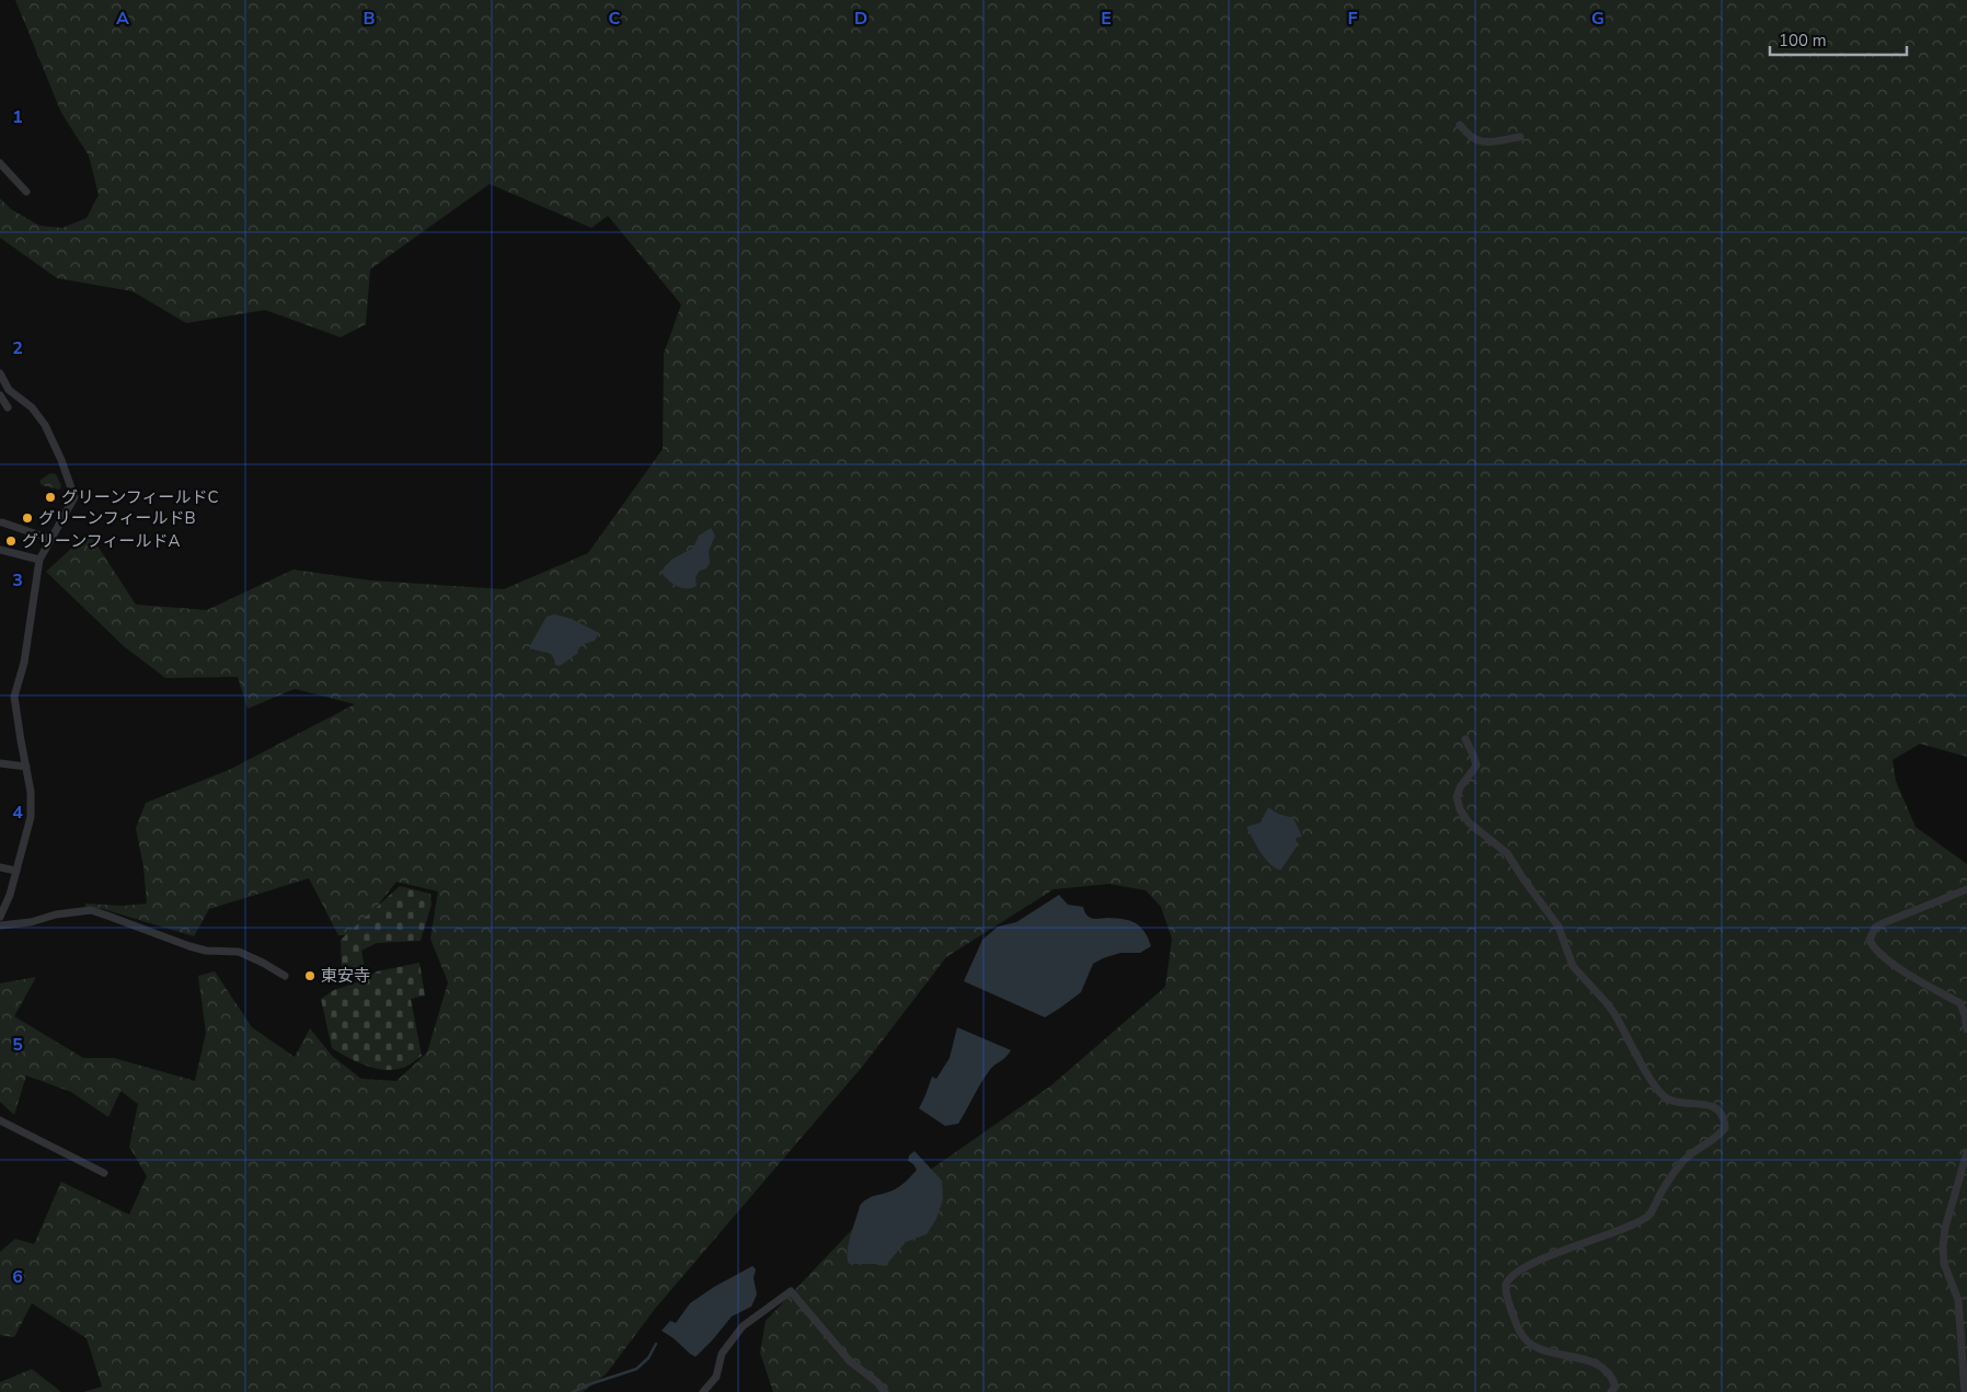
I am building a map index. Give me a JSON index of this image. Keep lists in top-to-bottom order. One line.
{"places":["グリーンフィールドC","グリーンフィールドB","グリーンフィールドA","東安寺"],"scale_bar":"100 m","grid":{"columns":["A","B","C","D","E","F","G"],"rows":["1","2","3","4","5","6"]}}
